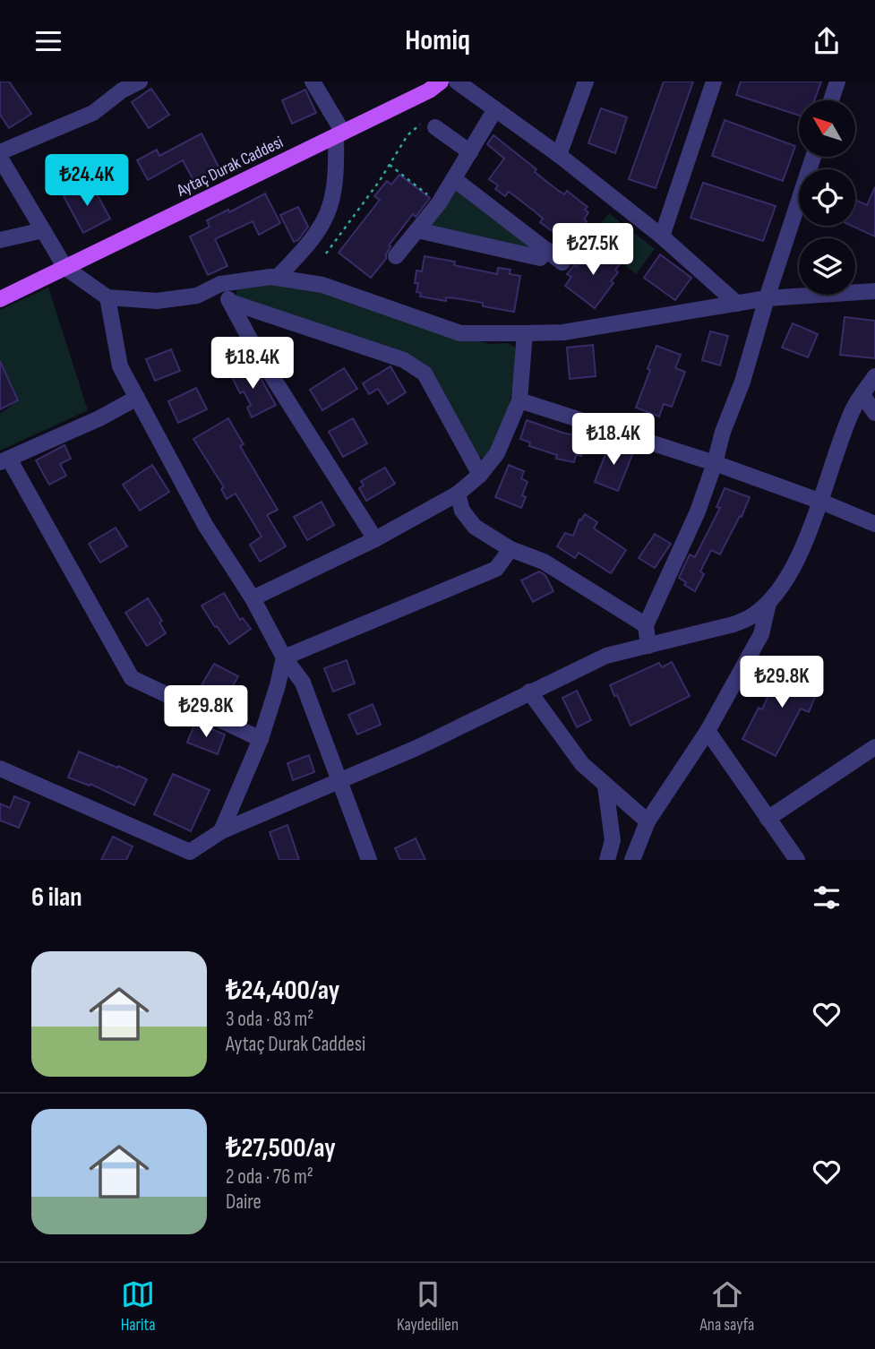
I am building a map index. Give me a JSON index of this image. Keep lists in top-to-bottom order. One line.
{"streets":{"main road":["Aytaç Durak Caddesi"]},"north":"top left","page":{"header":"Homiq","price":["₺24.4K","₺27.5K","₺18.4K","₺18.4K","₺29.8K","₺29.8K"],"heading":"6 ilan","list":[{"name":"₺24,400/ay","note":"3 oda · 83 m² · Aytaç Durak Caddesi"},{"name":"₺27,500/ay","note":"2 oda · 76 m² · Daire"}],"tabs":["Harita","Kaydedilen","Ana sayfa"]}}
